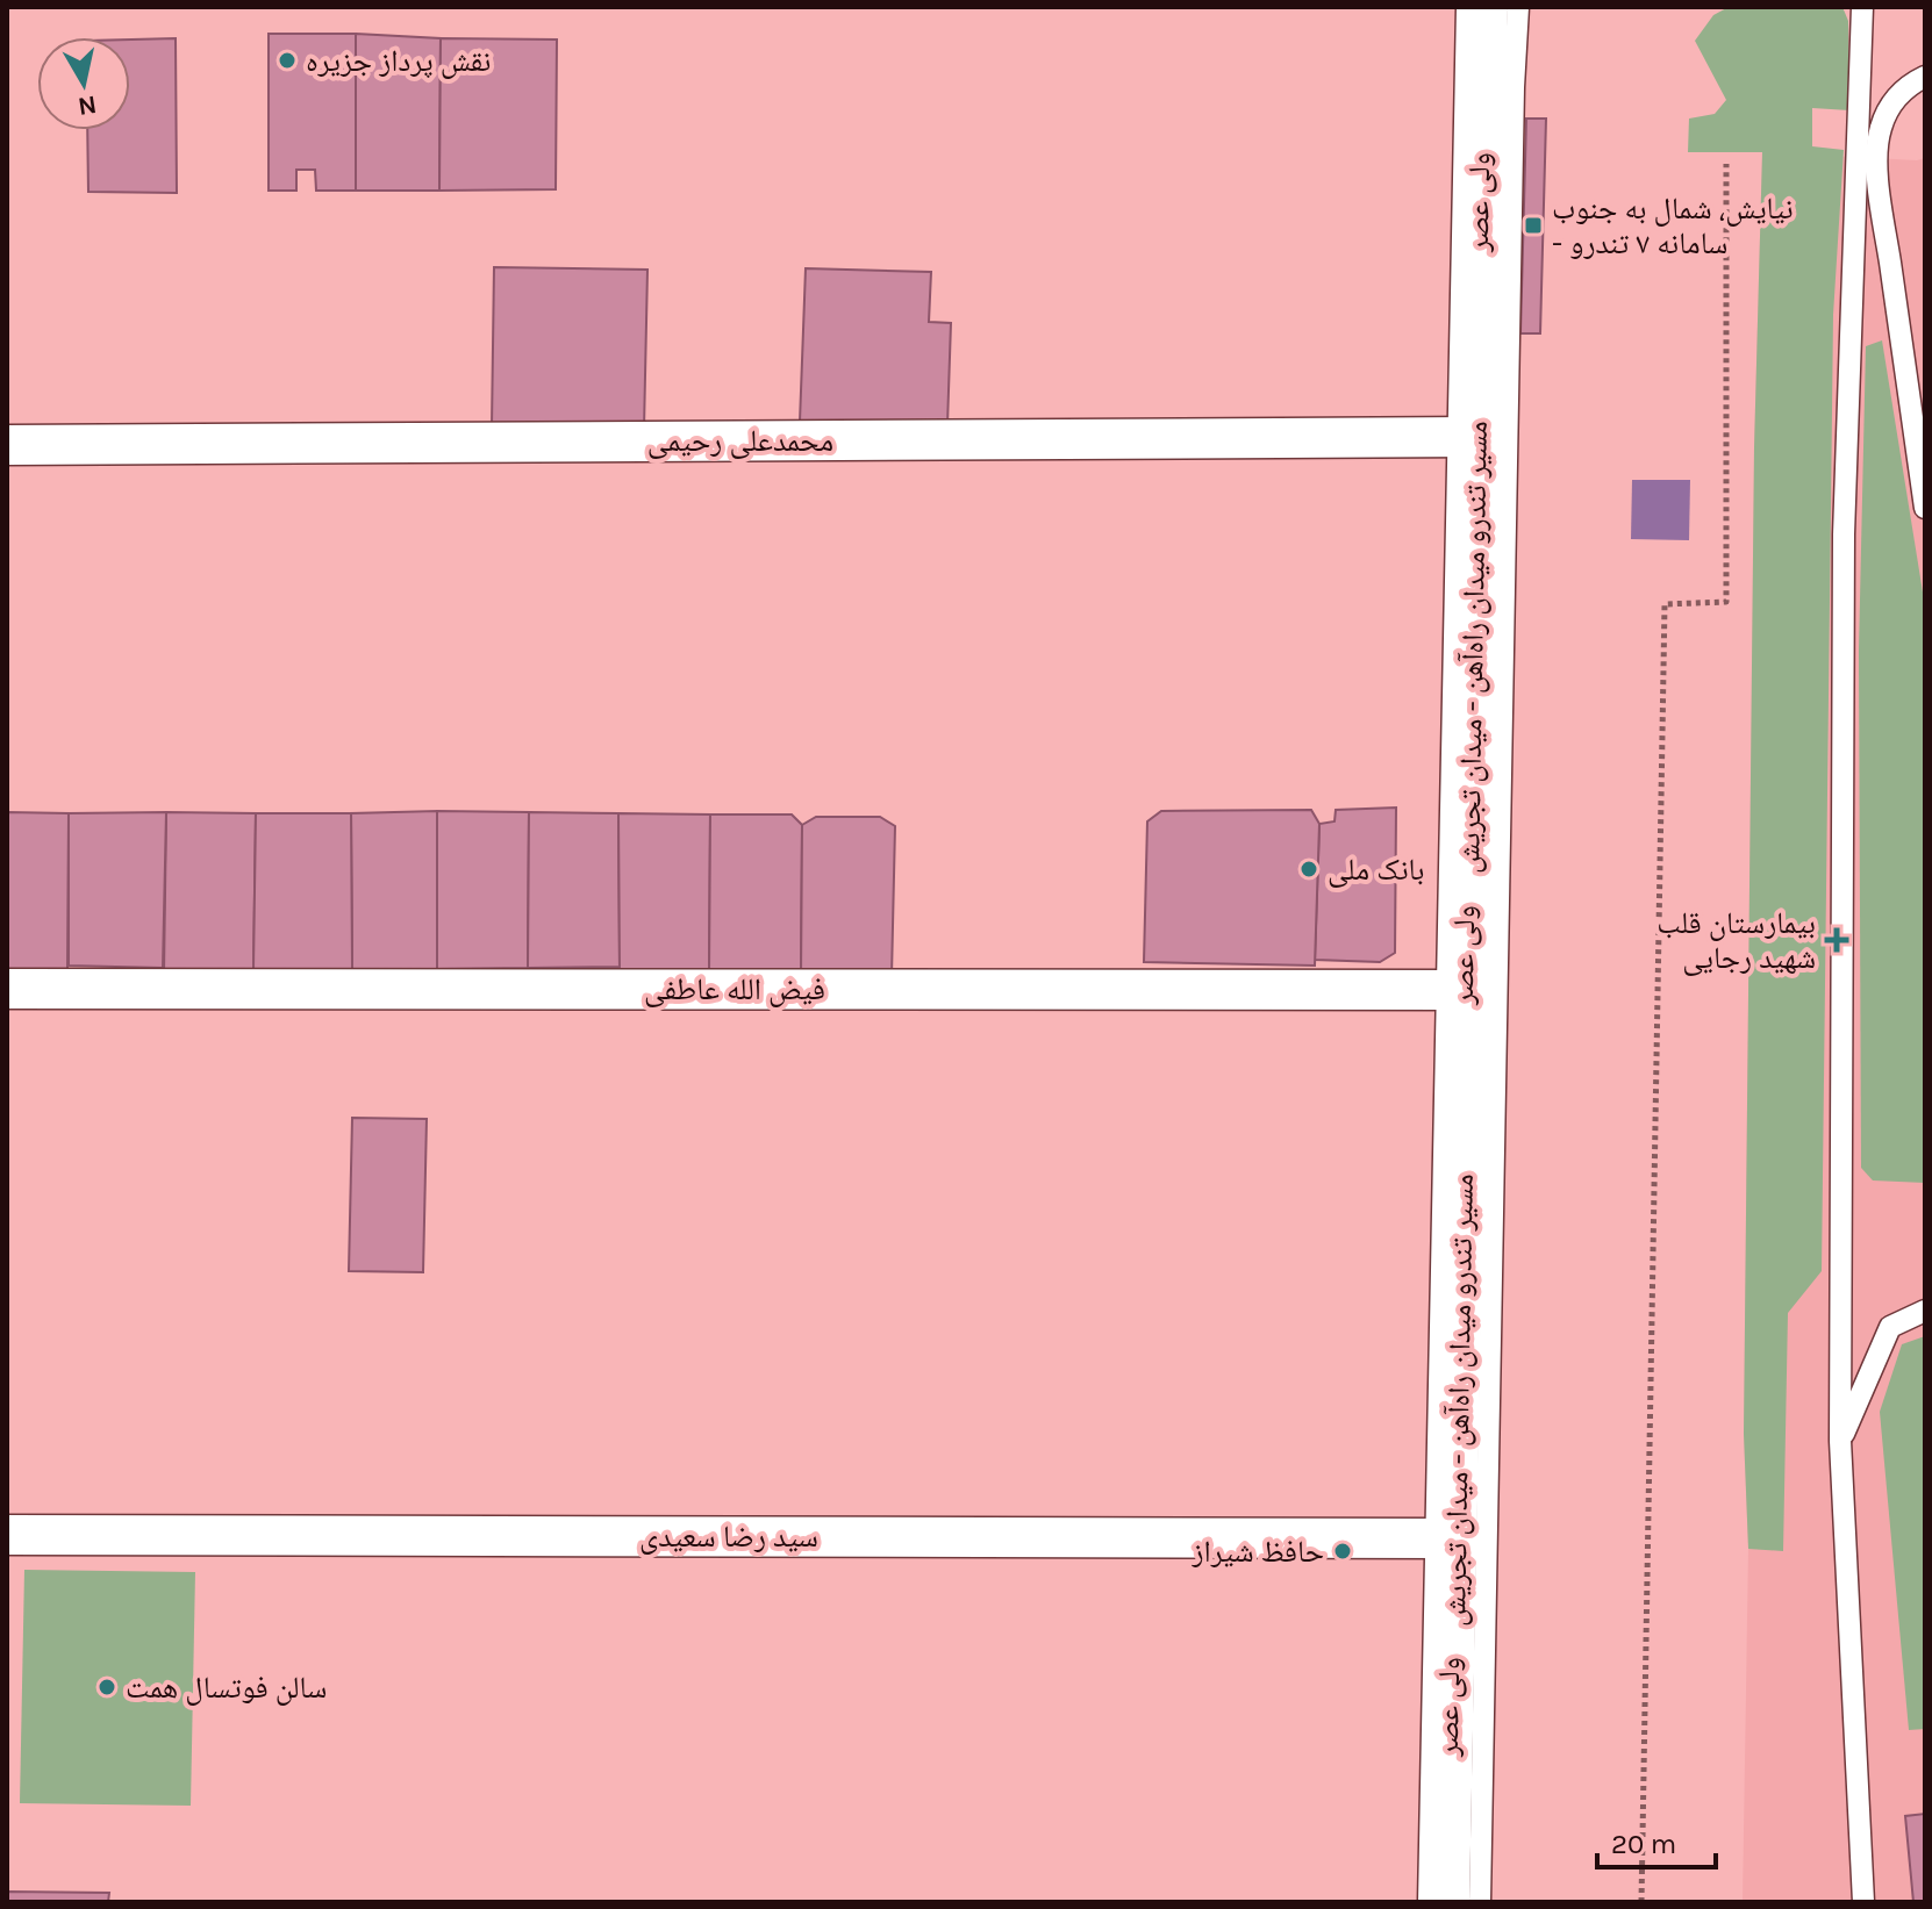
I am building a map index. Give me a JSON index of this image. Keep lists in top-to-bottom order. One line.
{"streets":{"main road":["ولی عصر"],"street":["محمدعلی رحیمی","فیض الله عاطفی","سید رضا سعیدی"],"lane":["مسیر تندرو میدان راه‌آهن - میدان تجریش"]},"crossings":[["ولی عصر","محمدعلی رحیمی"],["ولی عصر","فیض الله عاطفی"],["ولی عصر","سید رضا سعیدی"]],"places":{"other":["نقش پرداز جزیره","بانک ملی","حافظ شیراز","سالن فوتسال همت"],"transit":["نیایش، شمال به جنوب - سامانه ۷ تندرو"],"health":["بیمارستان قلب شهید رجایی"]},"scale_bar":"20 m","north":"bottom"}
